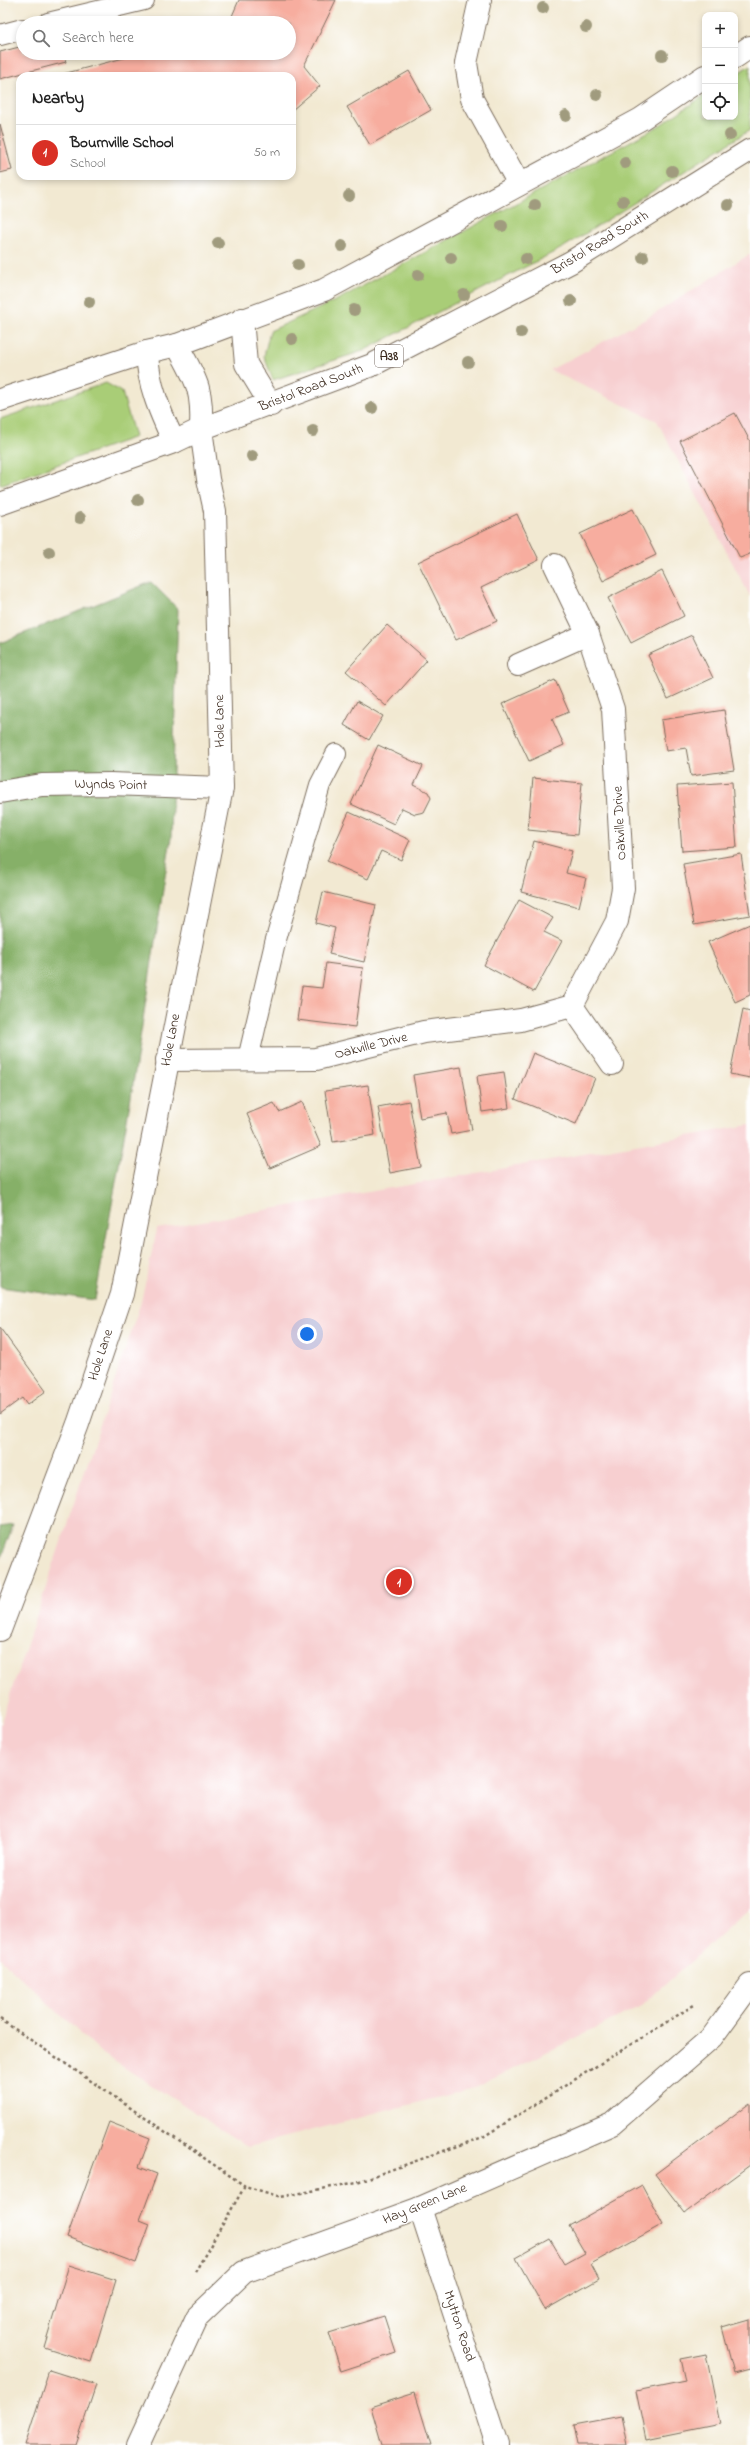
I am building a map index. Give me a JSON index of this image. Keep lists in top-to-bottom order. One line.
{"streets":{"main road":["Bristol Road South","A38","Hole Lane","Wynds Point","Oakville Drive","Hay Green Lane","Mytton Road"]},"crossings":[["Bristol Road South","Hole Lane"],["Hole Lane","Wynds Point"],["Hole Lane","Oakville Drive"],["Hay Green Lane","Mytton Road"]],"page":{"map_buttons":["+","−"],"search":"Search here","heading":"Nearby","list":[{"mark":"1","name":"Bournville School","note":"School","value":"50 m"}],"pins":"1"}}
